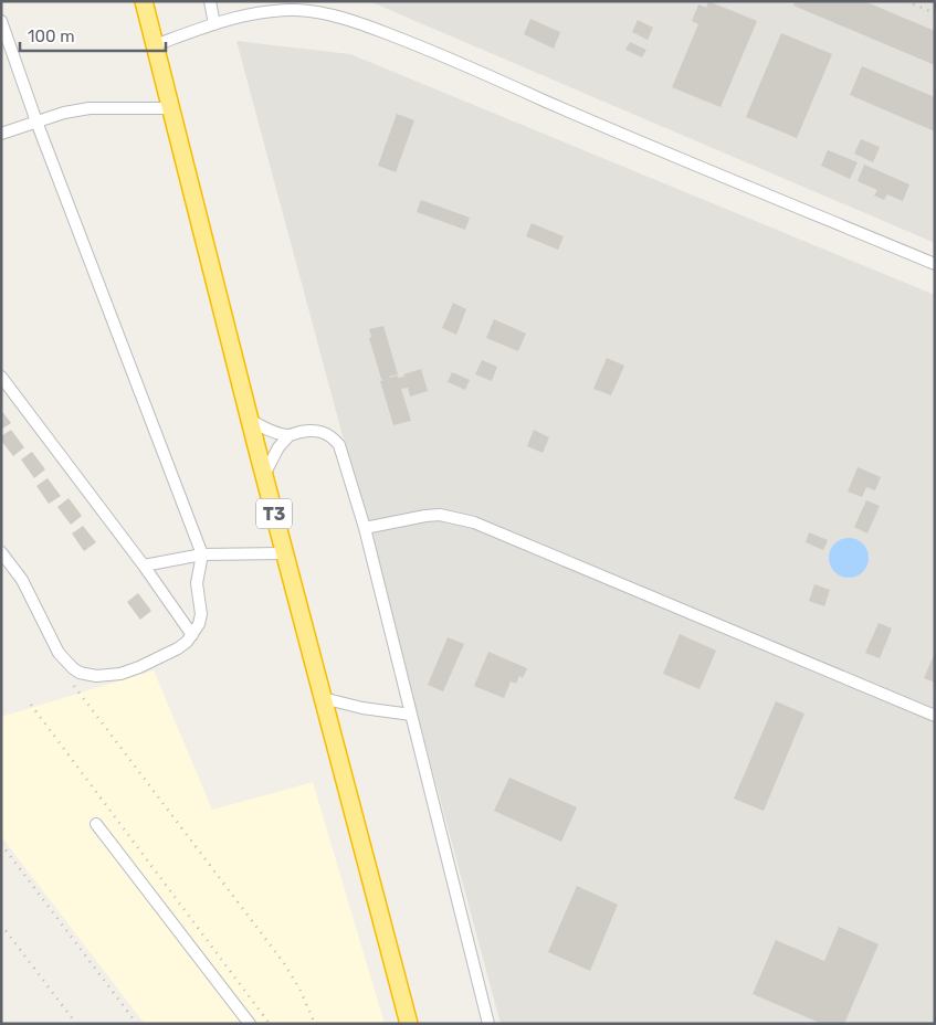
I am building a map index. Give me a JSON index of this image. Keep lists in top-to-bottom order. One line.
{"streets":{"highway":["T3"]},"scale_bar":"100 m"}
